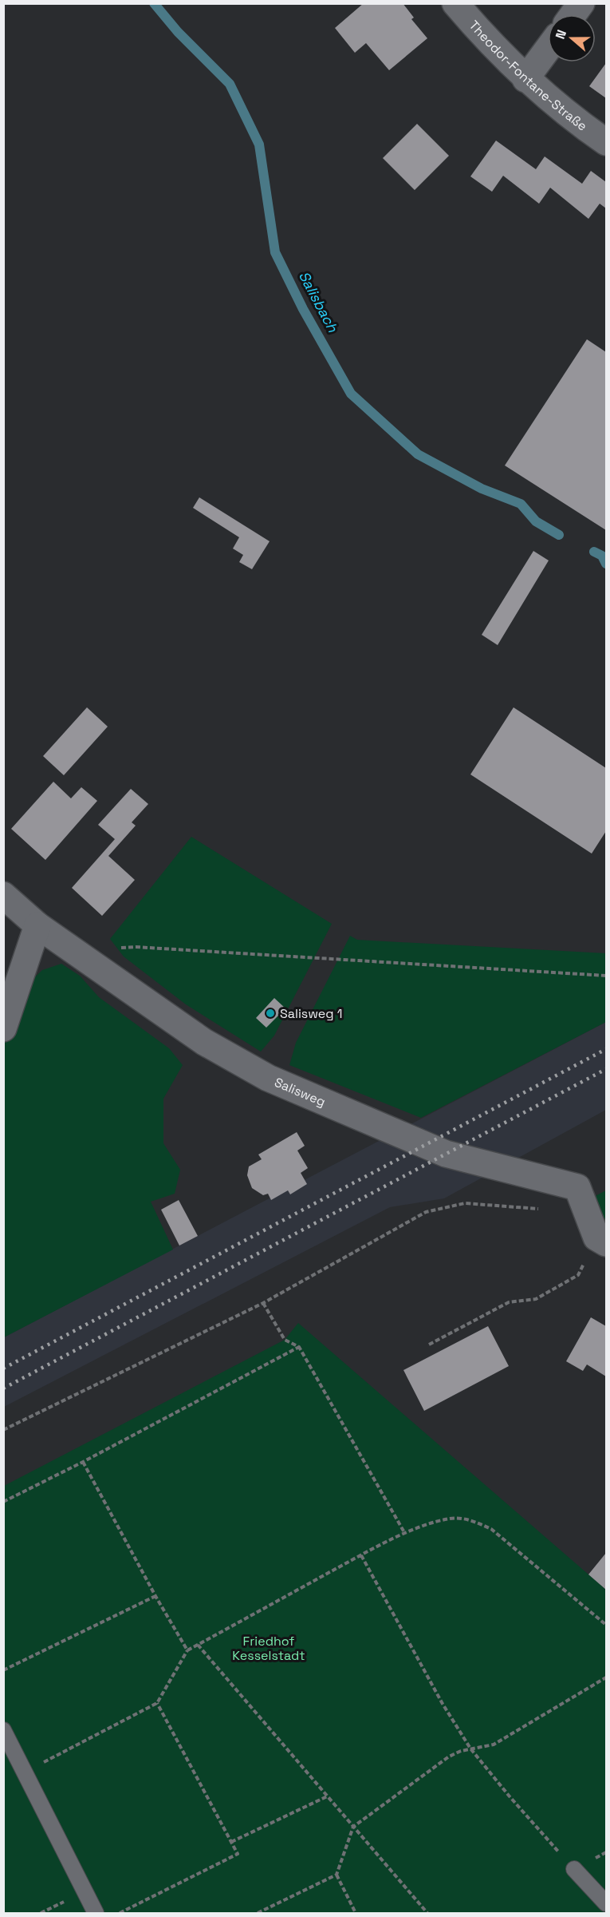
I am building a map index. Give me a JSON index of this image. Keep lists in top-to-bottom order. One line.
{"streets":{"street":["Theodor-Fontane-Straße","Salisweg"]},"water":["Salisbach"],"parks":["Friedhof Kesselstadt"],"places":["Salisweg 1"],"north":"left"}
